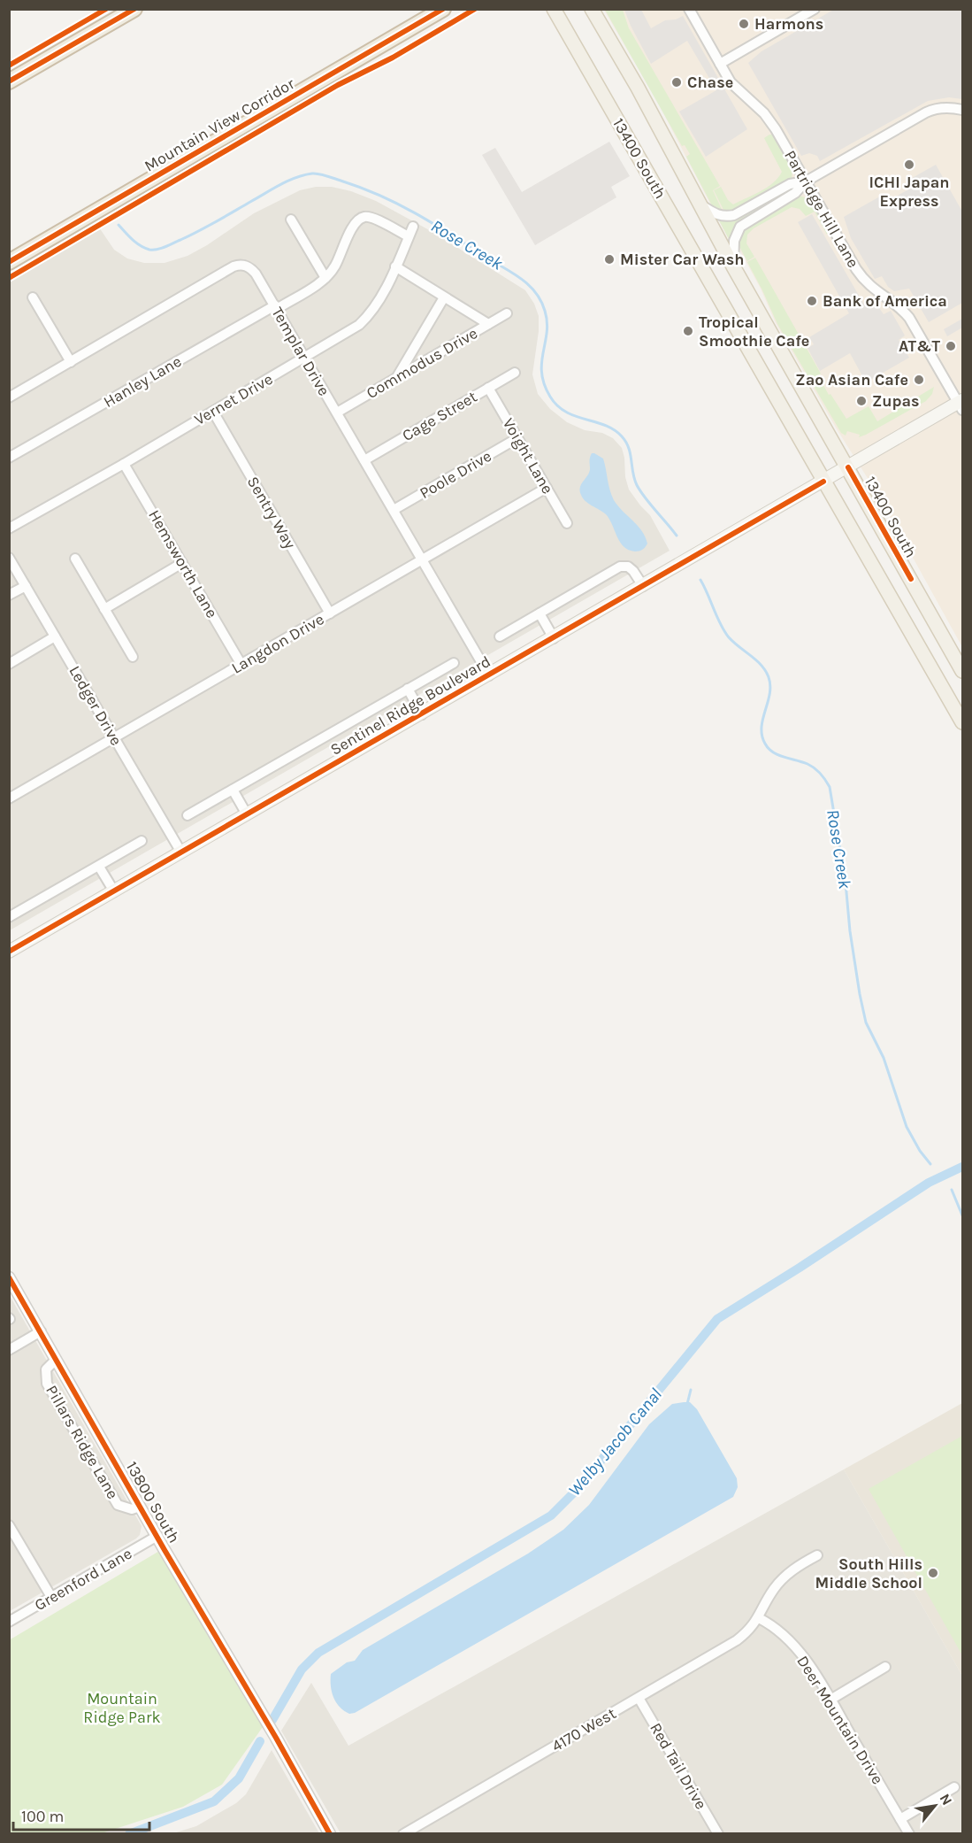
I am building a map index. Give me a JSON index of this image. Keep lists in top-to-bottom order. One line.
{"streets":{"highway":["Mountain View Corridor"],"main road":["13400 South","Sentinel Ridge Boulevard"],"street":["Partridge Hill Lane","Templar Drive","Commodus Drive","Hanley Lane","Vernet Drive","Cage Street","Voight Lane","Poole Drive","Sentry Way","Hemsworth Lane","Langdon Drive","Ledger Drive","Pillars Ridge Lane","13800 South","Greenford Lane","Deer Mountain Drive","4170 West","Red Tail Drive"]},"crossings":[["13400 South","Sentinel Ridge Boulevard"],["Partridge Hill Lane","Sentinel Ridge Boulevard"],["Templar Drive","Commodus Drive"],["Templar Drive","Hanley Lane"],["Templar Drive","Vernet Drive"],["Templar Drive","Cage Street"],["Templar Drive","Poole Drive"],["Templar Drive","Langdon Drive"],["Templar Drive","Sentinel Ridge Boulevard"],["Hanley Lane","Vernet Drive"],["Vernet Drive","Sentry Way"],["Vernet Drive","Hemsworth Lane"],["Cage Street","Voight Lane"],["Voight Lane","Poole Drive"],["Voight Lane","Langdon Drive"],["Sentry Way","Langdon Drive"],["Hemsworth Lane","Langdon Drive"],["Langdon Drive","Ledger Drive"],["Ledger Drive","Sentinel Ridge Boulevard"],["Pillars Ridge Lane","13800 South"],["13800 South","Greenford Lane"],["Deer Mountain Drive","4170 West"],["4170 West","Red Tail Drive"]],"water":["Rose Creek","Welby Jacob Canal"],"parks":["Mountain Ridge Park"],"places":["Harmons","Chase","ICHI Japan Express","Mister Car Wash","Bank of America","Tropical Smoothie Cafe","AT&T","Zao Asian Cafe","Zupas","South Hills Middle School"],"scale_bar":"100 m","north":"top right"}
